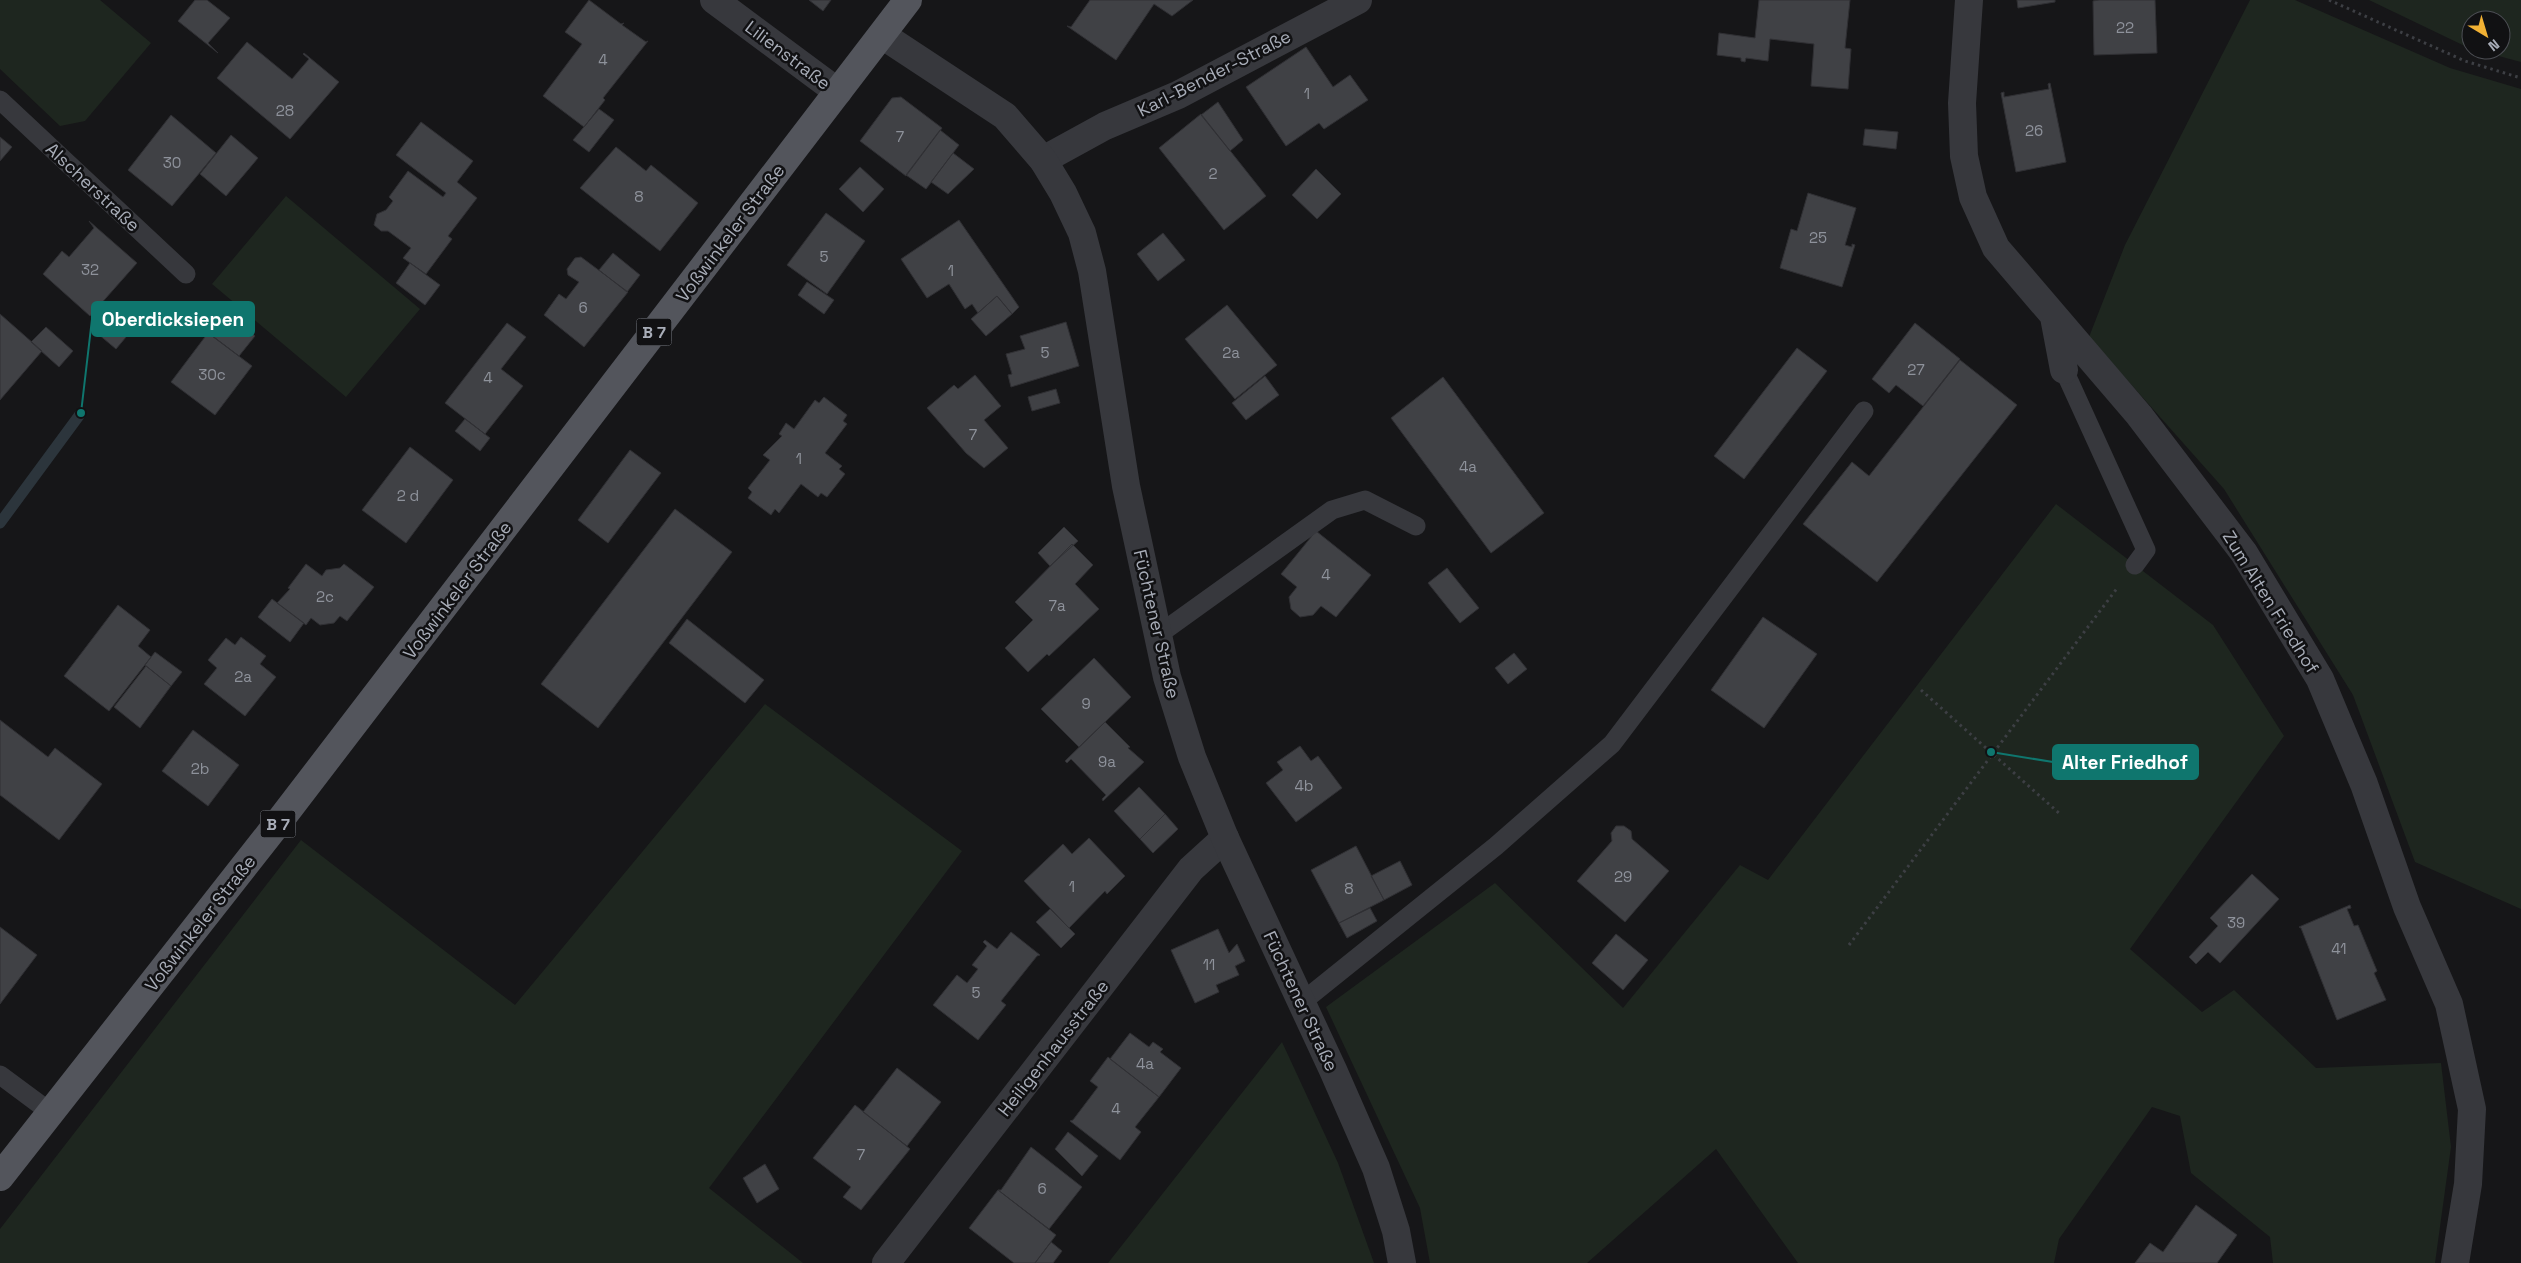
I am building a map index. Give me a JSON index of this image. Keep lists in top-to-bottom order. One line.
{"streets":{"main road":["Voßwinkeler Straße","B 7"],"street":["Lilienstraße","Karl-Bender-Straße","Zum Alten Friedhof","Füchtener Straße","Heiligenhausstraße"],"lane":["Alscherstraße"]},"crossings":[["Lilienstraße","Voßwinkeler Straße"],["Karl-Bender-Straße","Füchtener Straße"],["Voßwinkeler Straße","Füchtener Straße"],["Füchtener Straße","Heiligenhausstraße"]],"places":["Oberdicksiepen","Alter Friedhof"],"house_numbers":["22","4","1","28","26","7","30","2","8","25","5","32","1","6","5","2a","27","30c","4","7","1","4a","2 d","4","2c","7a","2a","9","9a","2b","4b","29","1","8","39","41","11","5","4a","4","7","6"],"north":"bottom right"}
